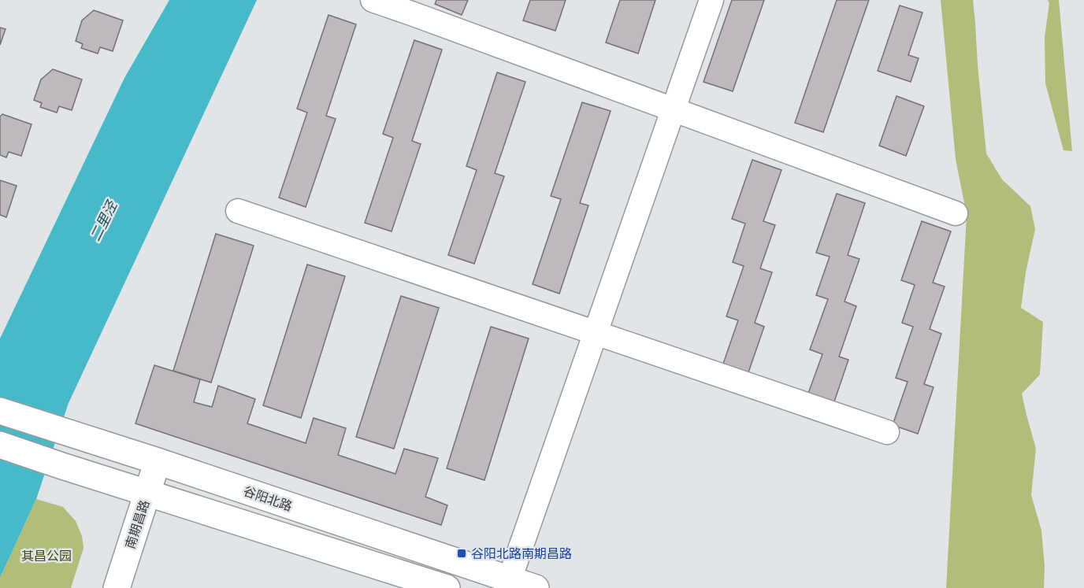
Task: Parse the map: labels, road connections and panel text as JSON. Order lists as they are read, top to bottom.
{
  "streets": {
    "main road": ["谷阳北路", "南期昌路"]
  },
  "crossings": [
    ["谷阳北路", "南期昌路"]
  ],
  "water": ["二里泾"],
  "parks": ["其昌公园"],
  "places": {
    "transit": ["谷阳北路南期昌路"]
  }
}
